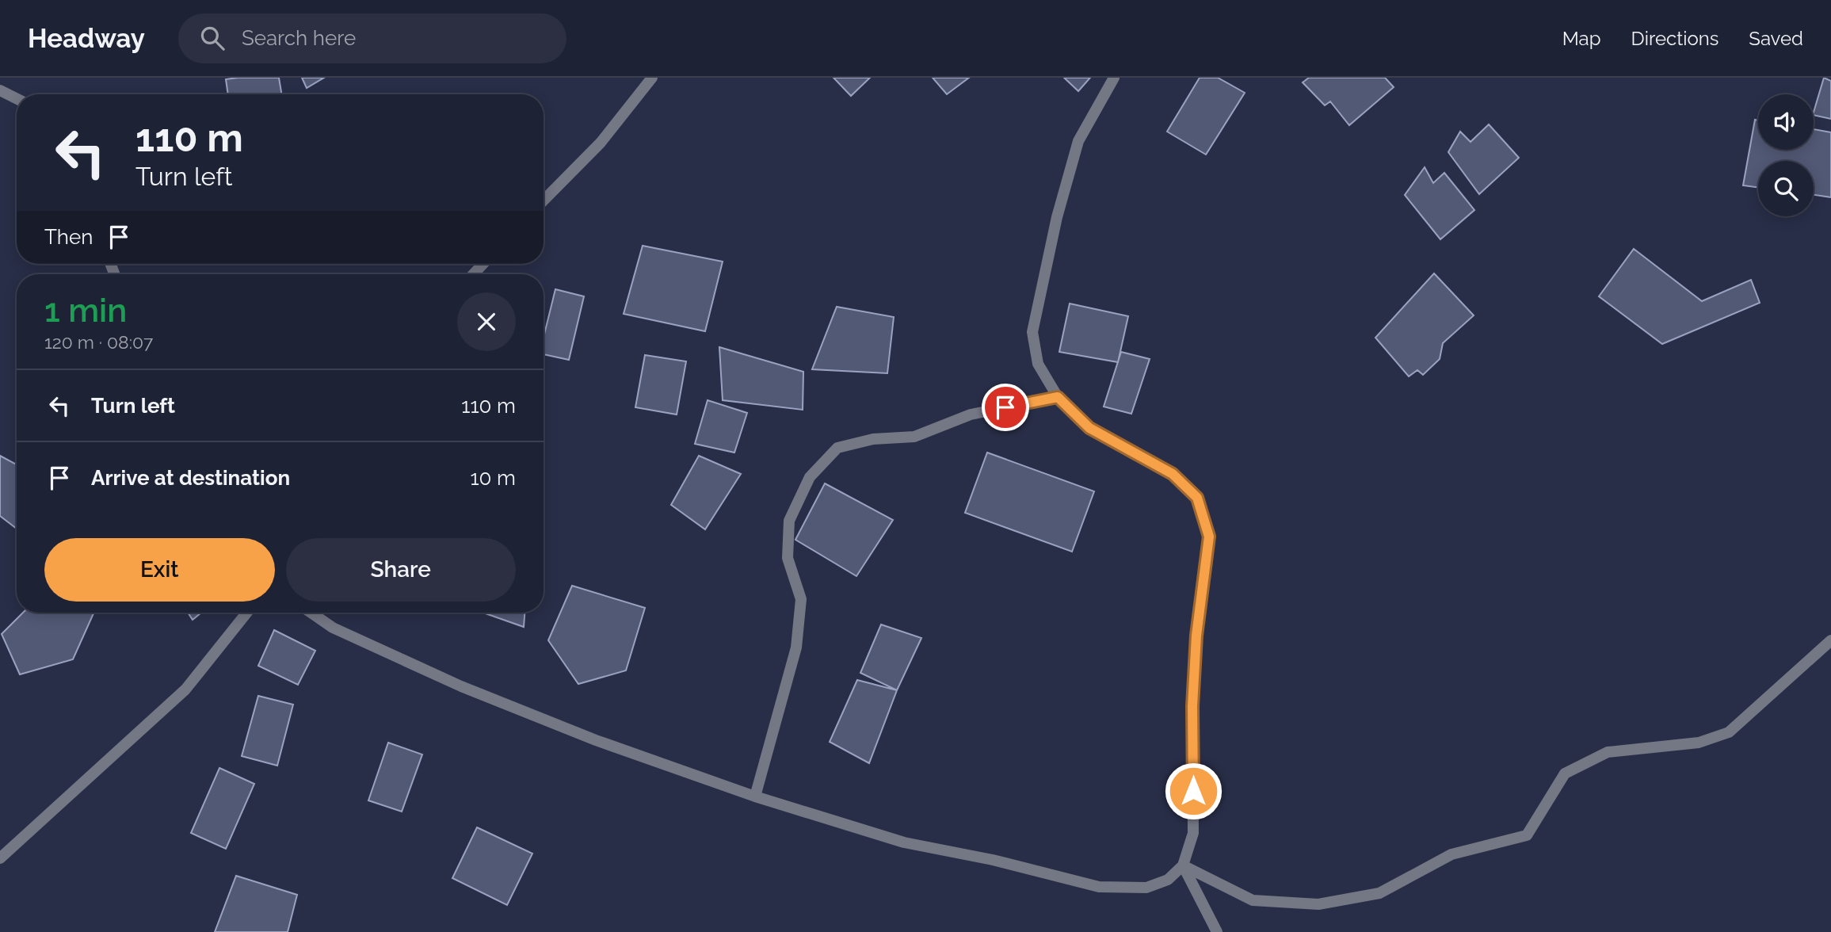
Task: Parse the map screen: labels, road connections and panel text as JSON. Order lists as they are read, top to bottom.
{
  "page": {
    "header": "Headway",
    "search": "Search here",
    "nav": ["Map", "Directions", "Saved"],
    "turn": ["110 m", "Turn left"],
    "then": "Then",
    "heading": ["1 min", "120 m · 08:07"],
    "list": [
      {
        "name": "Turn left",
        "value": "110 m"
      },
      {
        "name": "Arrive at destination",
        "value": "10 m"
      }
    ],
    "buttons": ["Exit", "Share"]
  }
}
